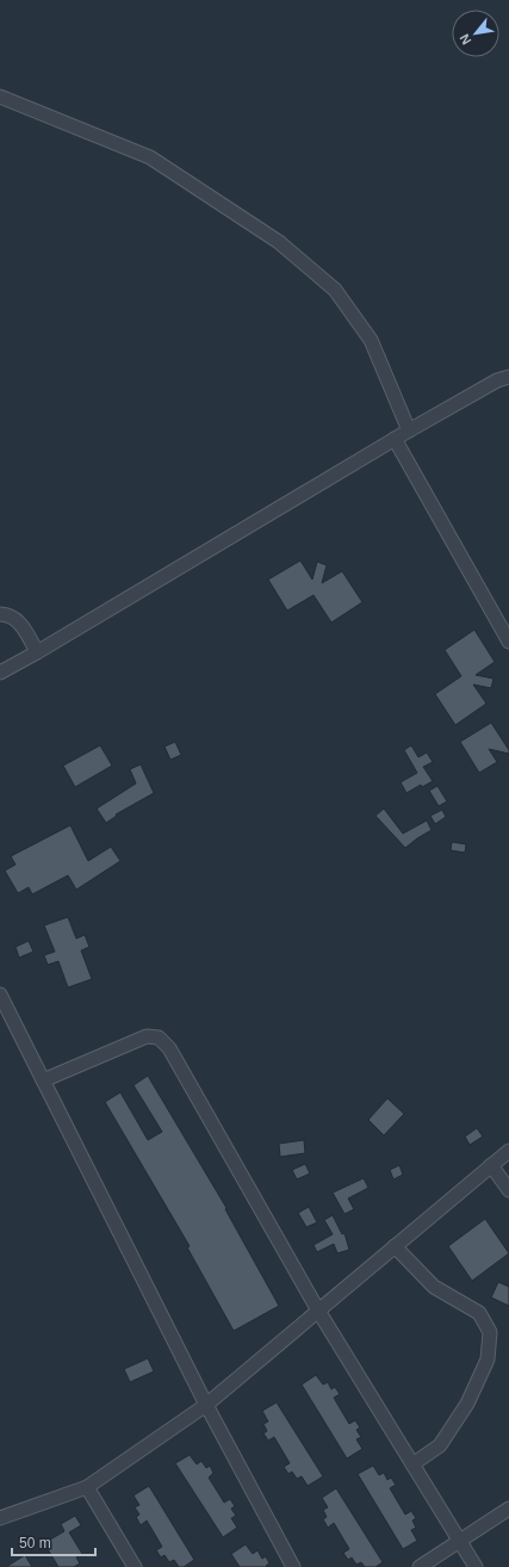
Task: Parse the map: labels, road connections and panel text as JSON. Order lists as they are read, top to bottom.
{
  "scale_bar": "50 m",
  "north": "bottom left"
}
